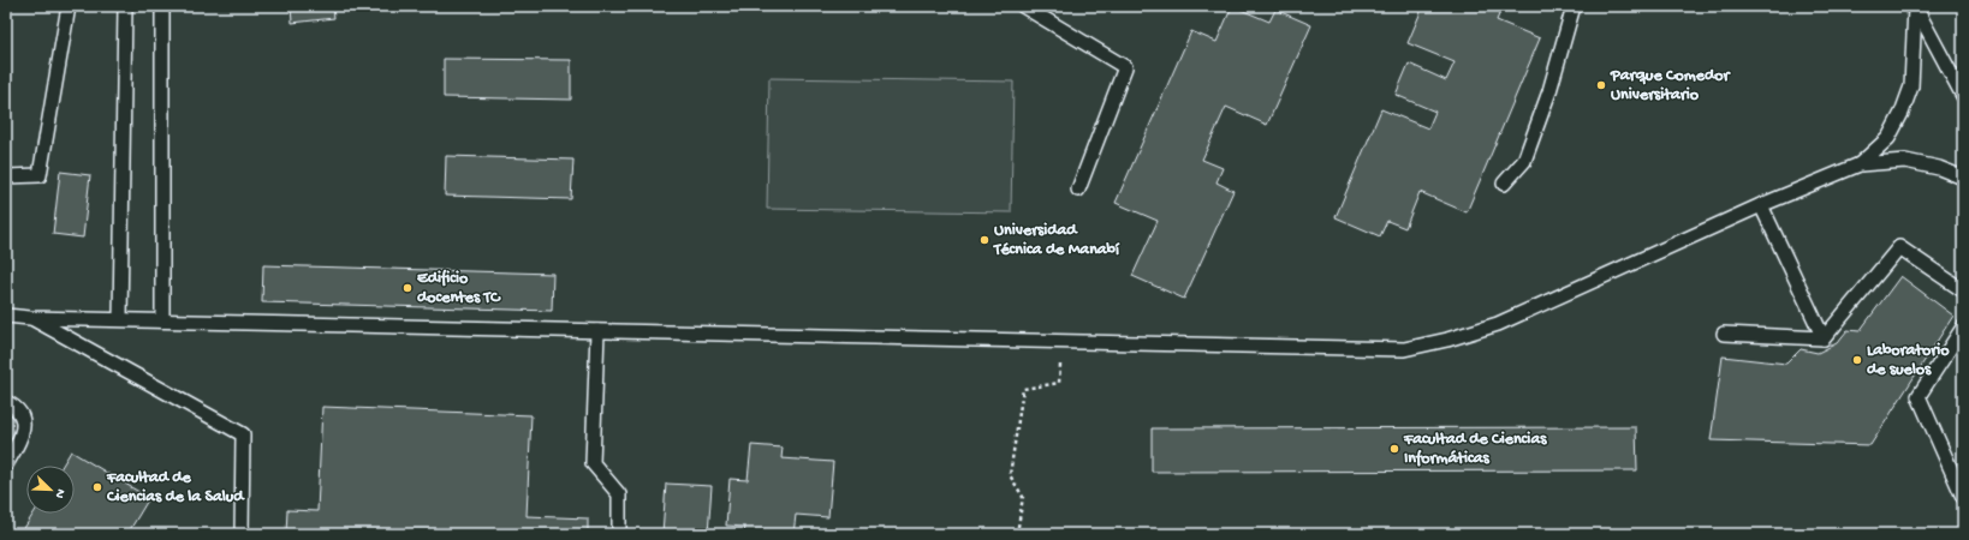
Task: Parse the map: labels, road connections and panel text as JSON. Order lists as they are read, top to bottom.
{
  "places": [
    "Parque Comedor Universitario",
    "Universidad Técnica de Manabí",
    "Edificio docentes TC",
    "Laboratorio de suelos",
    "Facultad de Ciencias Informáticas",
    "Facultad de Ciencias de la Salud"
  ],
  "north": "bottom right"
}
